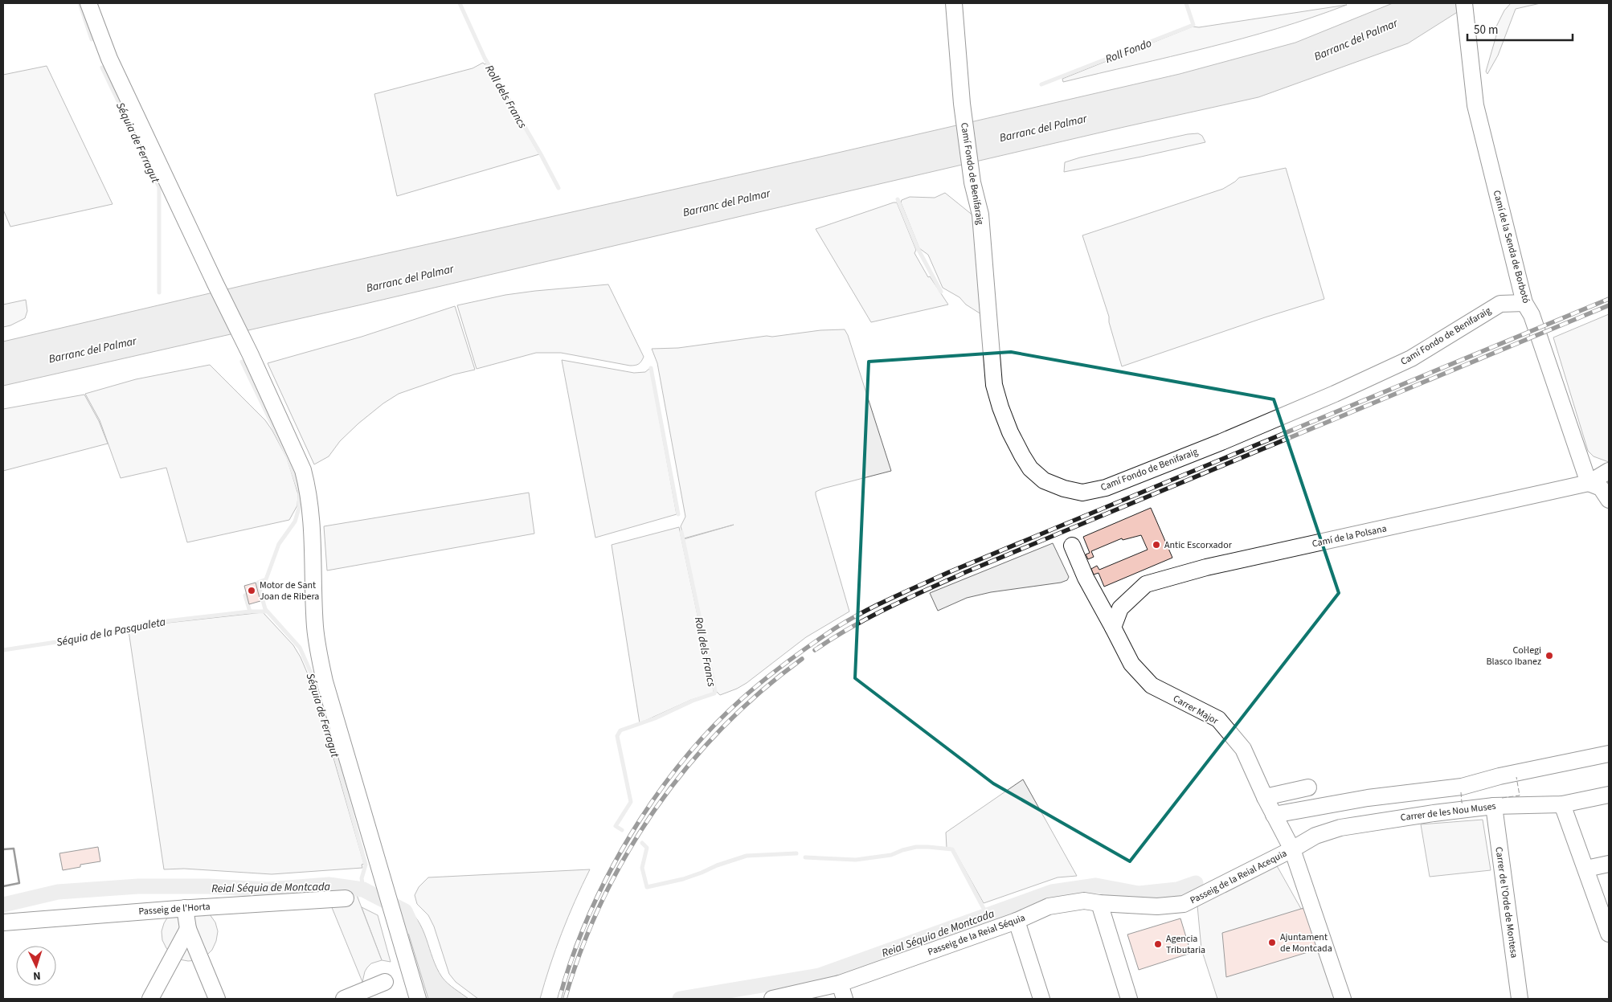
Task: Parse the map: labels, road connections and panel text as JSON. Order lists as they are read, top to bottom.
{
  "streets": {
    "street": [
      "Camí Fondo de Benifaraig",
      "Camí de la Senda de Borbotó",
      "Camí de la Polsana",
      "Carrer Major",
      "Carrer de les Nou Muses",
      "Passeig de la Reial Acequia",
      "Carrer de l'Orde de Montesa",
      "Passeig de l'Horta",
      "Passeig de la Reial Séquia"
    ]
  },
  "crossings": [
    ["Camí Fondo de Benifaraig", "Camí de la Senda de Borbotó"],
    ["Camí de la Senda de Borbotó", "Camí de la Polsana"],
    ["Camí de la Polsana", "Carrer Major"],
    ["Carrer Major", "Carrer de les Nou Muses"],
    ["Carrer Major", "Passeig de la Reial Acequia"],
    ["Carrer de les Nou Muses", "Passeig de la Reial Acequia"],
    ["Carrer de les Nou Muses", "Carrer de l'Orde de Montesa"],
    ["Passeig de la Reial Acequia", "Passeig de la Reial Séquia"]
  ],
  "water": [
    "Barranc del Palmar",
    "Roll Fondo",
    "Roll dels Francs",
    "Séquia de Ferragut",
    "Séquia de la Pasqualeta",
    "Reial Séquia de Montcada"
  ],
  "places": [
    "Antic Escorxador",
    "Motor de Sant Joan de Ribera",
    "Col·legi Blasco Ibanez",
    "Ajuntament de Montcada",
    "Agencia Tributaria"
  ],
  "scale_bar": "50 m",
  "north": "bottom"
}
